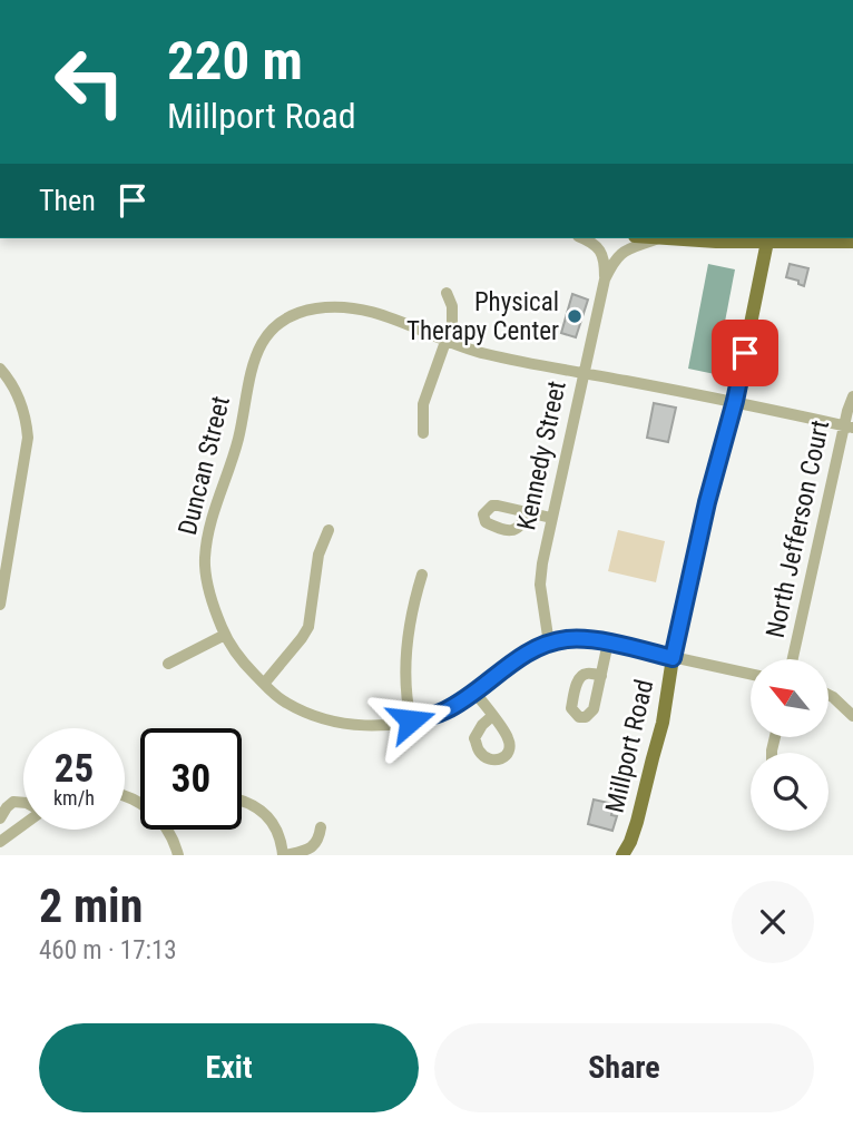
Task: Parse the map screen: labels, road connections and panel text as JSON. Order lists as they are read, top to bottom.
{
  "streets": {
    "main road": ["Millport Road"],
    "street": ["Kennedy Street", "Duncan Street", "North Jefferson Court"]
  },
  "crossings": [
    ["Kennedy Street", "Duncan Street"],
    ["Duncan Street", "North Jefferson Court"],
    ["Duncan Street", "Millport Road"]
  ],
  "places": ["Physical Therapy Center"],
  "north": "top left",
  "page": {
    "turn": ["220 m", "Millport Road"],
    "then": "Then",
    "speed": "25 km/h",
    "limit": "30",
    "heading": ["2 min", "460 m · 17:13"],
    "buttons": ["Exit", "Share"]
  }
}
